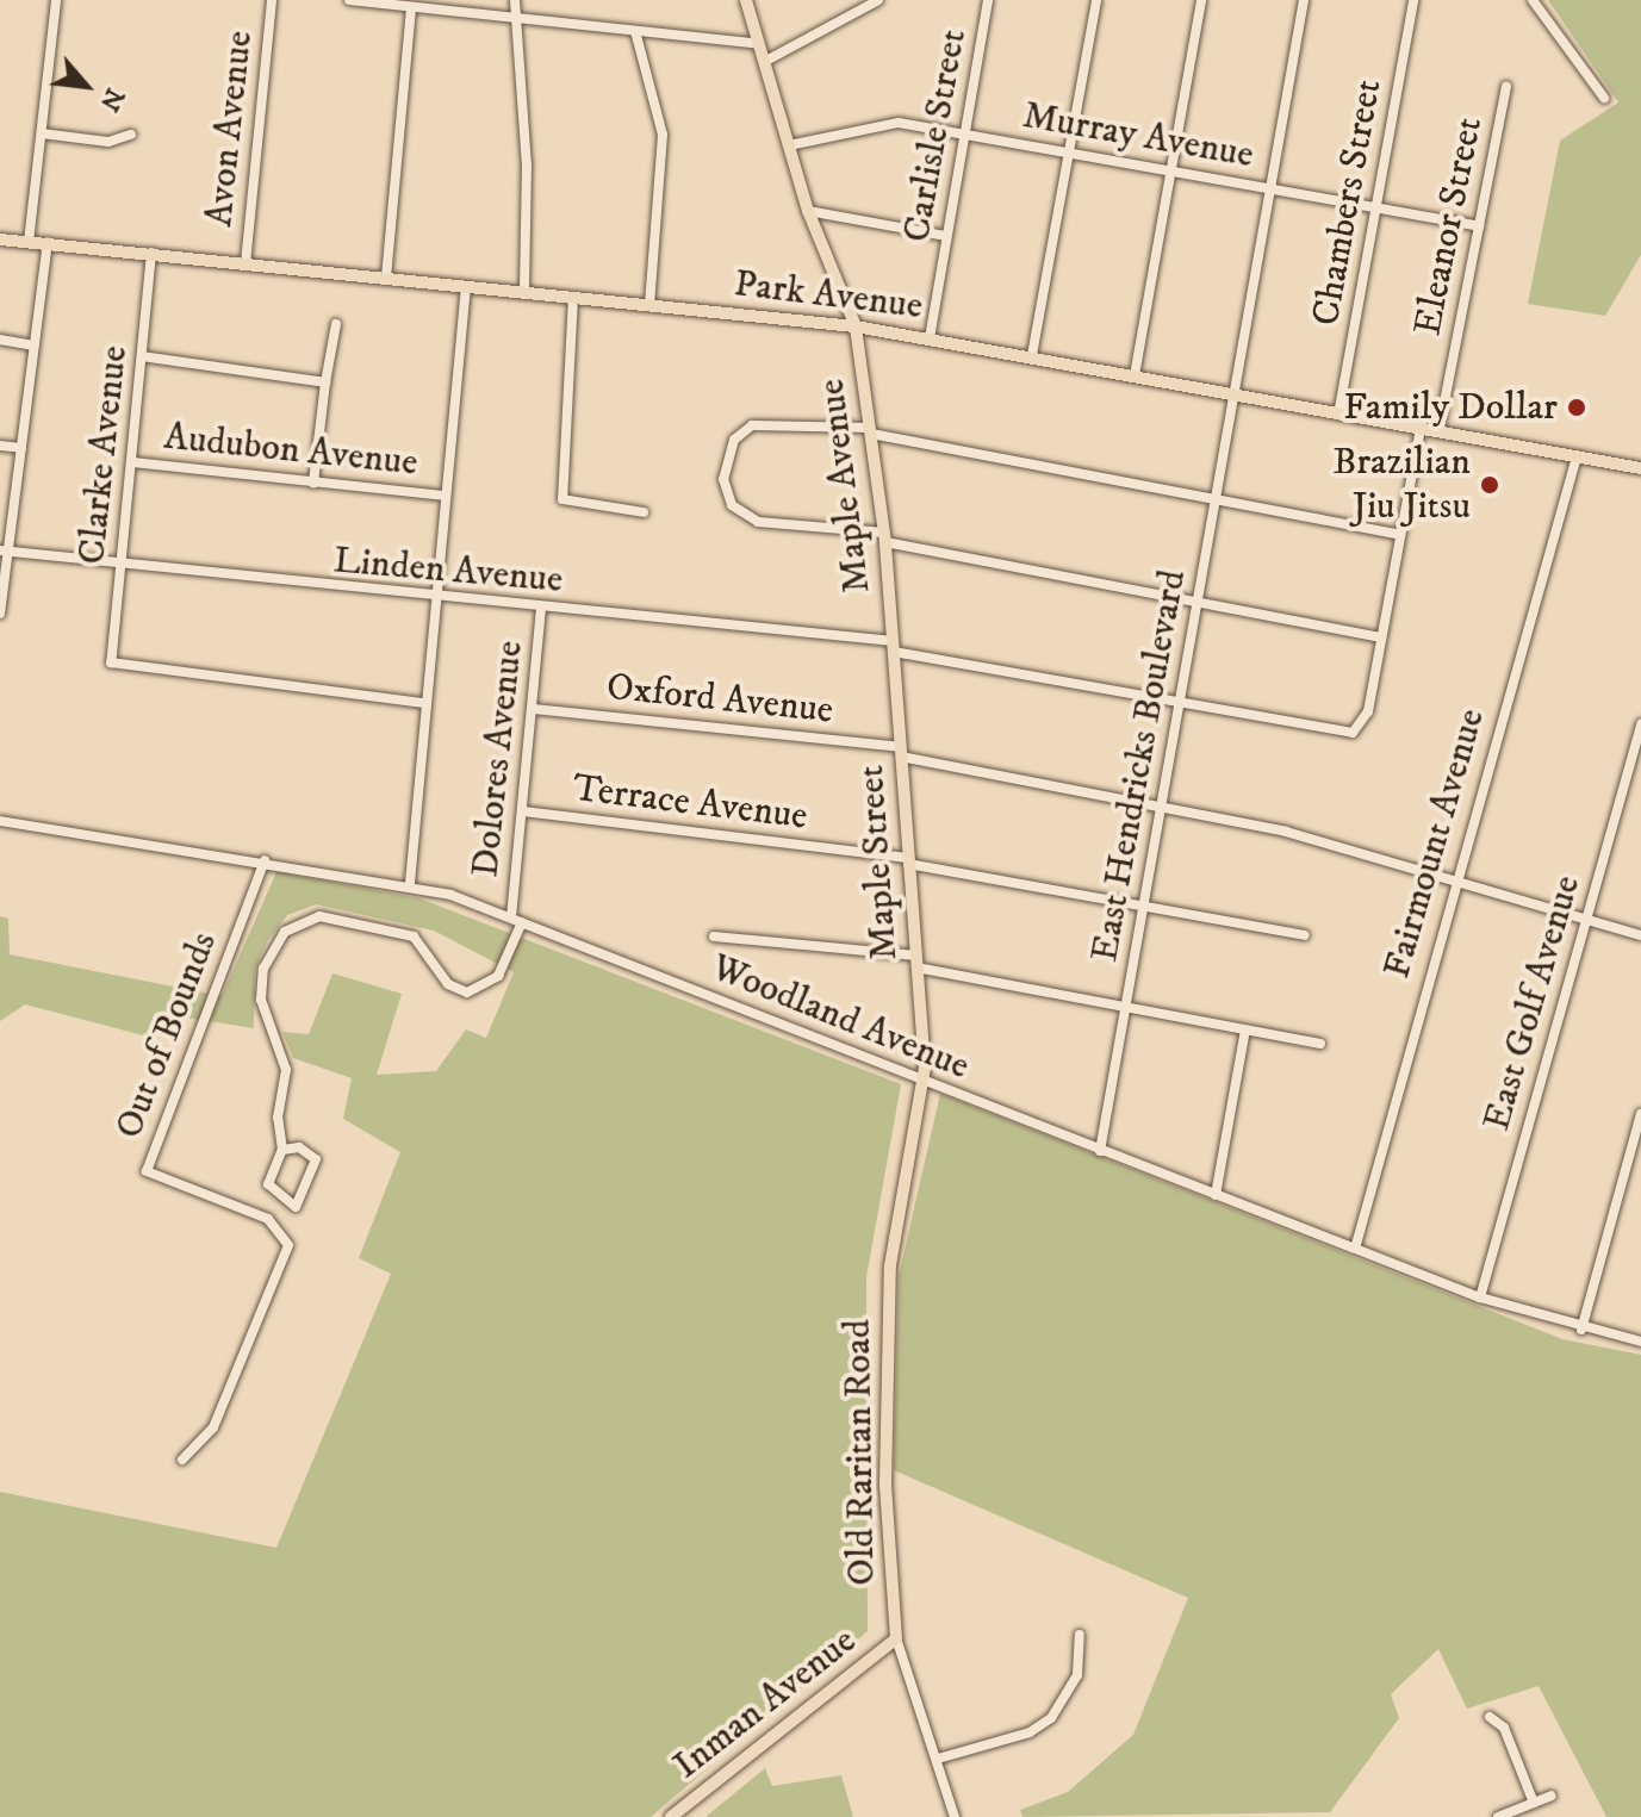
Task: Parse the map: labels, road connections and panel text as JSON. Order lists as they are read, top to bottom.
{
  "streets": {
    "main road": [
      "Park Avenue",
      "Maple Avenue",
      "Maple Street",
      "Old Raritan Road",
      "Inman Avenue"
    ],
    "street": [
      "Avon Avenue",
      "Carlisle Street",
      "Murray Avenue",
      "Chambers Street",
      "Eleanor Street",
      "Audubon Avenue",
      "Clarke Avenue",
      "Linden Avenue",
      "Oxford Avenue",
      "Dolores Avenue",
      "East Hendricks Boulevard",
      "Terrace Avenue",
      "Fairmount Avenue",
      "East Golf Avenue",
      "Woodland Avenue",
      "Out of Bounds"
    ]
  },
  "crossings": [
    ["Avon Avenue", "Park Avenue"],
    ["Carlisle Street", "Murray Avenue"],
    ["Carlisle Street", "Park Avenue"],
    ["Murray Avenue", "Chambers Street"],
    ["Murray Avenue", "Eleanor Street"],
    ["Murray Avenue", "Maple Avenue"],
    ["Murray Avenue", "East Hendricks Boulevard"],
    ["Chambers Street", "Park Avenue"],
    ["Eleanor Street", "Park Avenue"],
    ["Park Avenue", "Clarke Avenue"],
    ["Park Avenue", "Maple Avenue"],
    ["Park Avenue", "East Hendricks Boulevard"],
    ["Park Avenue", "Fairmount Avenue"],
    ["Audubon Avenue", "Clarke Avenue"],
    ["Clarke Avenue", "Linden Avenue"],
    ["Maple Avenue", "Linden Avenue"],
    ["Maple Avenue", "Maple Street"],
    ["Linden Avenue", "Dolores Avenue"],
    ["Linden Avenue", "East Hendricks Boulevard"],
    ["Linden Avenue", "Maple Street"],
    ["Oxford Avenue", "Dolores Avenue"],
    ["Oxford Avenue", "East Hendricks Boulevard"],
    ["Oxford Avenue", "Fairmount Avenue"],
    ["Oxford Avenue", "Maple Street"],
    ["Oxford Avenue", "East Golf Avenue"],
    ["Dolores Avenue", "Terrace Avenue"],
    ["Dolores Avenue", "Woodland Avenue"],
    ["East Hendricks Boulevard", "Terrace Avenue"],
    ["East Hendricks Boulevard", "Woodland Avenue"],
    ["Terrace Avenue", "Maple Street"],
    ["Fairmount Avenue", "Woodland Avenue"],
    ["Maple Street", "Woodland Avenue"],
    ["Maple Street", "Old Raritan Road"],
    ["East Golf Avenue", "Woodland Avenue"],
    ["Woodland Avenue", "Out of Bounds"],
    ["Woodland Avenue", "Old Raritan Road"],
    ["Old Raritan Road", "Inman Avenue"]
  ],
  "places": ["Family Dollar", "Brazilian Jiu Jitsu"],
  "north": "bottom right"
}
